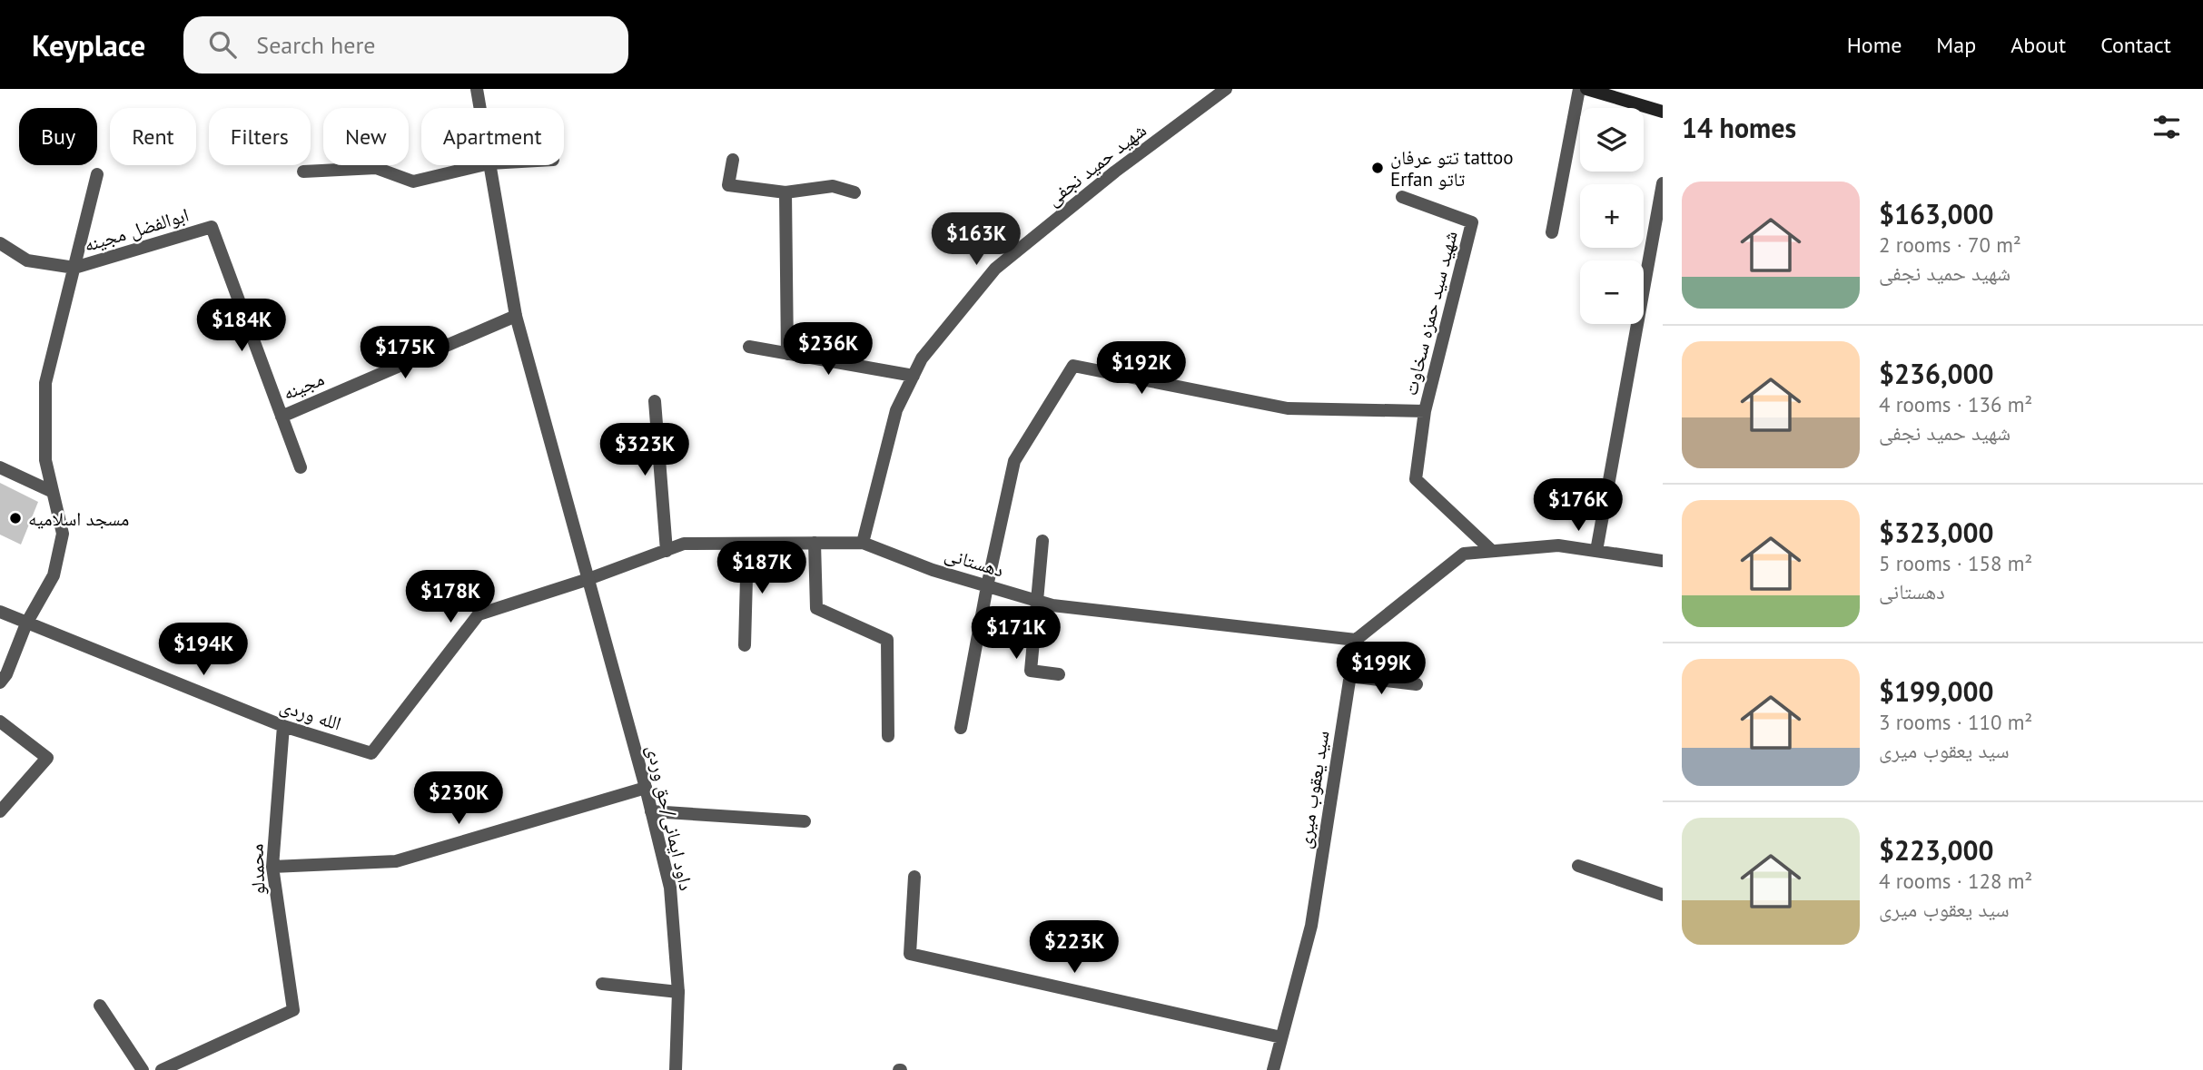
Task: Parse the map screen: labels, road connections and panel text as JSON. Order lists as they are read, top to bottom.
{
  "streets": {
    "street": [
      "شهید حمید نجفی",
      "ابوالفضل مجینه",
      "شهید سید حمزه سخاوت",
      "مجینه",
      "دهستانی",
      "الله وردی",
      "سید یعقوب میری",
      "داود ایمانی/حق وردی",
      "محمدلو"
    ]
  },
  "crossings": [
    ["شهید حمید نجفی", "دهستانی"],
    ["ابوالفضل مجینه", "مجینه"],
    ["شهید سید حمزه سخاوت", "دهستانی"],
    ["مجینه", "داود ایمانی/حق وردی"],
    ["دهستانی", "الله وردی"],
    ["دهستانی", "سید یعقوب میری"],
    ["دهستانی", "داود ایمانی/حق وردی"],
    ["الله وردی", "محمدلو"]
  ],
  "places": ["تتو عرفان tattoo Erfan تاتو", "مسجد اسلامیه"],
  "page": {
    "header": "Keyplace",
    "search": "Search here",
    "nav": [
      "Home",
      "Map",
      "About",
      "Contact"
    ],
    "heading": "14 homes",
    "map_buttons": ["+", "−"],
    "chip": [
      "Buy",
      "Rent",
      "Filters",
      "New",
      "Apartment"
    ],
    "list": [
      {
        "name": "$163,000",
        "note": "2 rooms · 70 m² · شهید حمید نجفی"
      },
      {
        "name": "$236,000",
        "note": "4 rooms · 136 m² · شهید حمید نجفی"
      },
      {
        "name": "$323,000",
        "note": "5 rooms · 158 m² · دهستانی"
      },
      {
        "name": "$199,000",
        "note": "3 rooms · 110 m² · سید یعقوب میری"
      },
      {
        "name": "$223,000",
        "note": "4 rooms · 128 m² · سید یعقوب میری"
      }
    ],
    "price": [
      "$163K",
      "$184K",
      "$236K",
      "$175K",
      "$192K",
      "$323K",
      "$176K",
      "$187K",
      "$178K",
      "$171K",
      "$194K",
      "$199K",
      "$230K",
      "$223K"
    ]
  }
}
